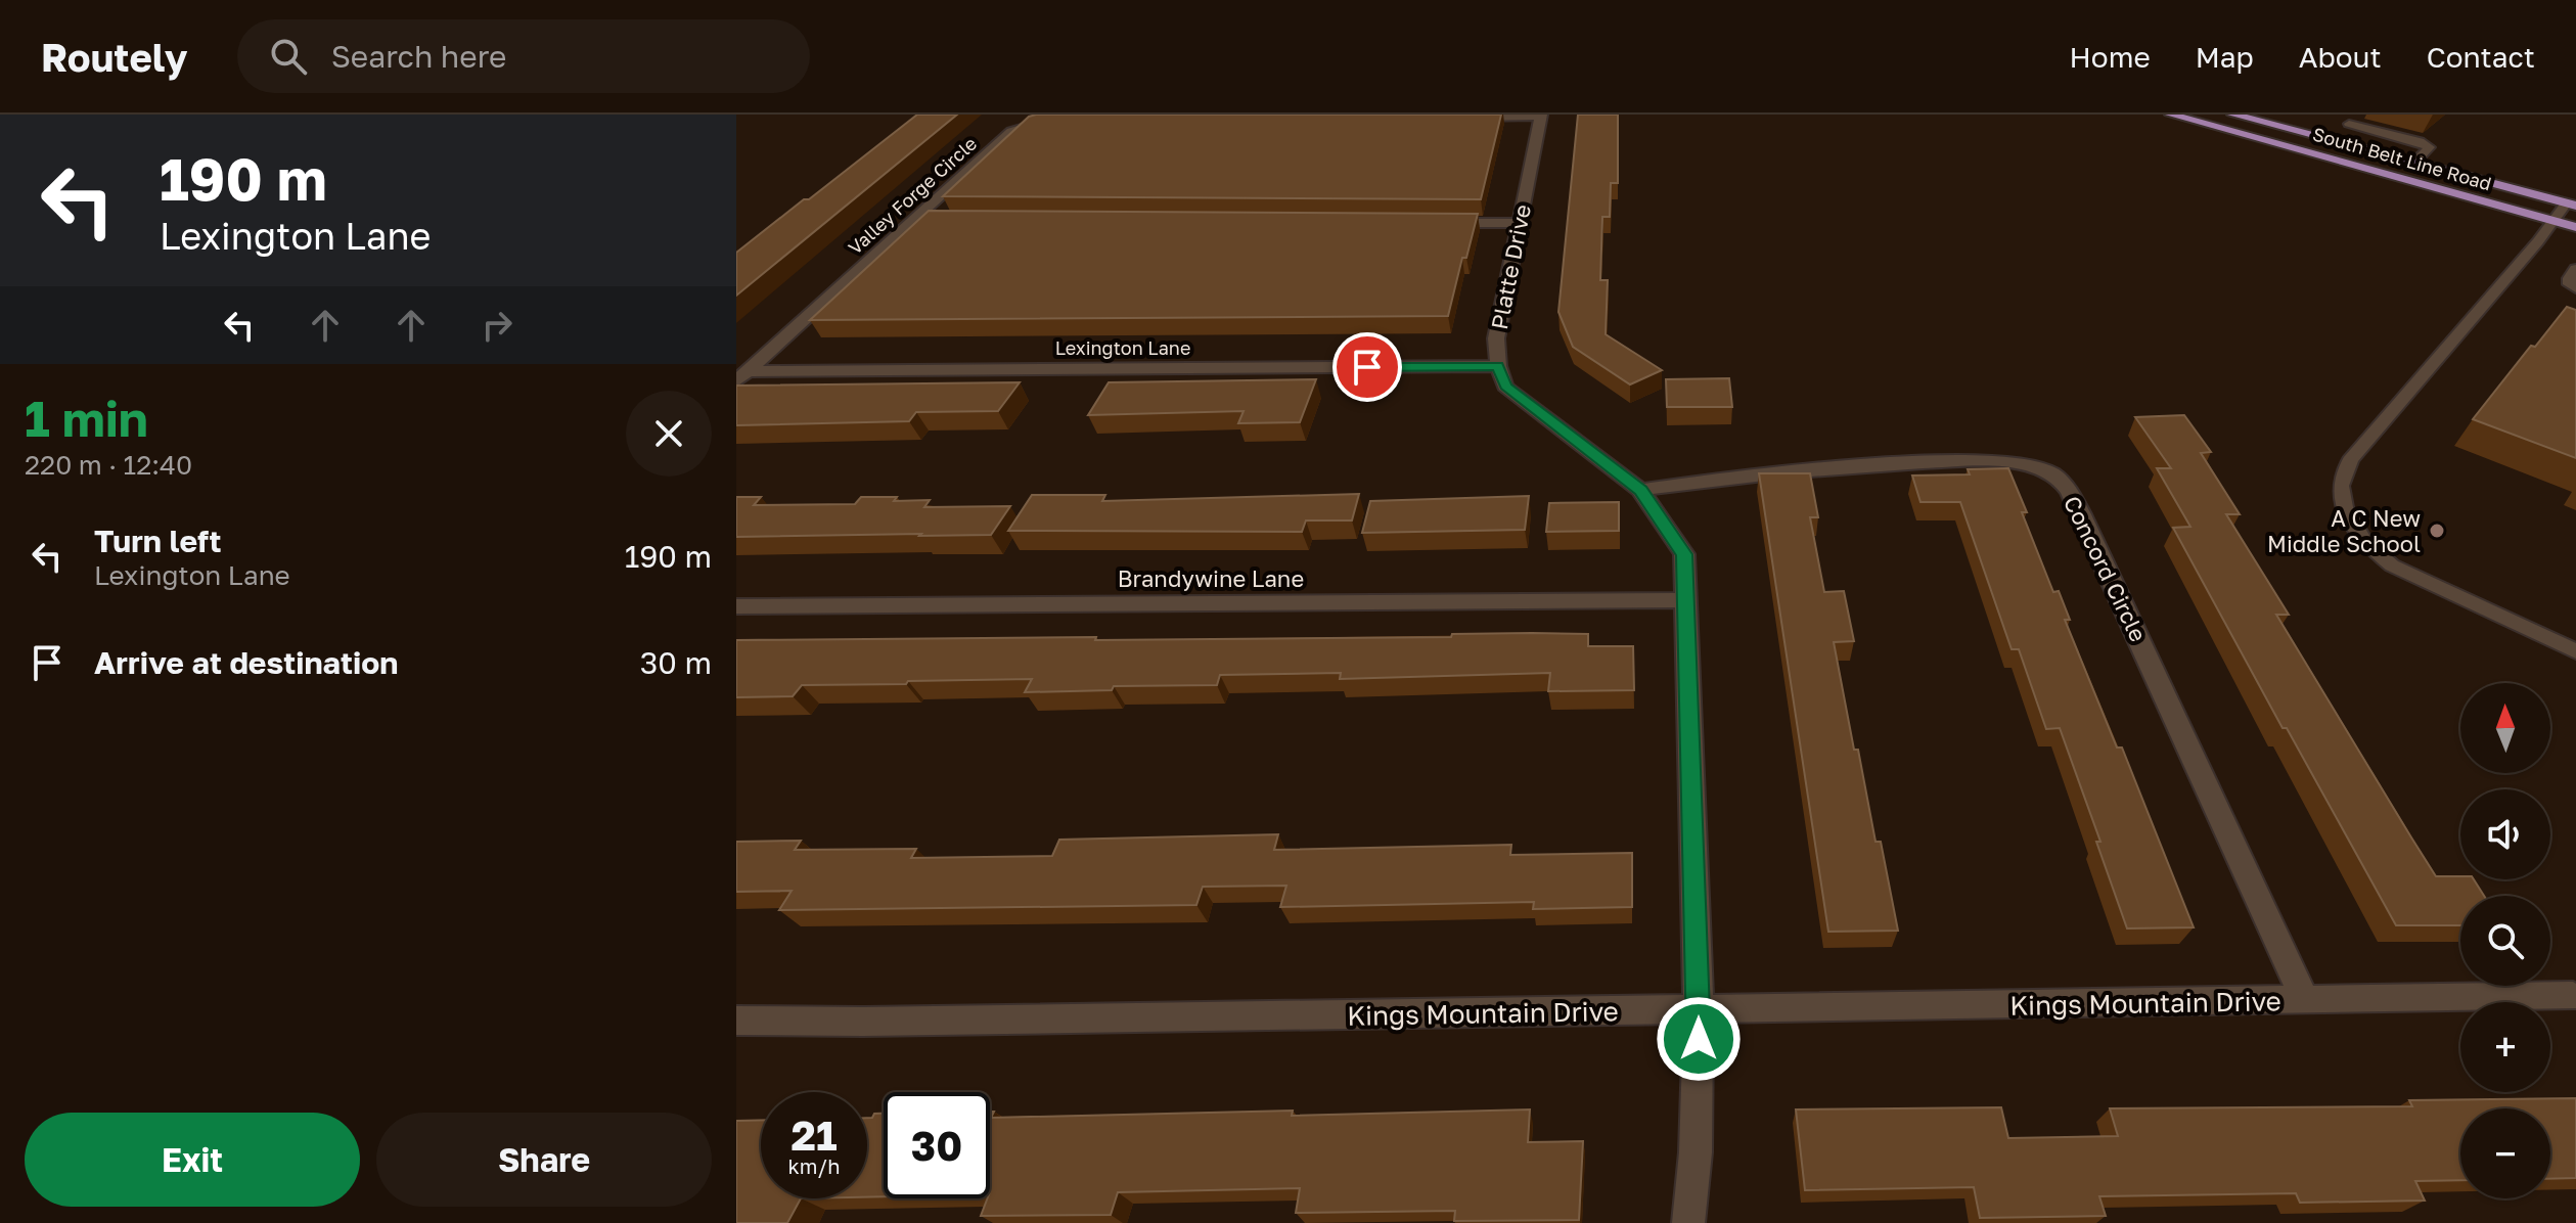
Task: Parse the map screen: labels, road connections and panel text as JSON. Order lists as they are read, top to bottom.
{
  "streets": {
    "main road": ["South Belt Line Road"],
    "street": [
      "Valley Forge Circle",
      "Platte Drive",
      "Lexington Lane",
      "Concord Circle",
      "Brandywine Lane",
      "Kings Mountain Drive"
    ]
  },
  "crossings": [
    ["Valley Forge Circle", "Lexington Lane"],
    ["Platte Drive", "Lexington Lane"],
    ["Concord Circle", "Kings Mountain Drive"]
  ],
  "places": ["A C New Middle School"],
  "north": "top",
  "page": {
    "header": "Routely",
    "search": "Search here",
    "nav": [
      "Home",
      "Map",
      "About",
      "Contact"
    ],
    "turn": ["190 m", "Lexington Lane"],
    "heading": ["1 min", "220 m · 12:40"],
    "list": [
      {
        "name": "Turn left",
        "note": "Lexington Lane",
        "value": "190 m"
      },
      {
        "name": "Arrive at destination",
        "value": "30 m"
      }
    ],
    "map_buttons": ["+", "−"],
    "speed": "21 km/h",
    "limit": "30",
    "buttons": ["Exit", "Share"]
  }
}
